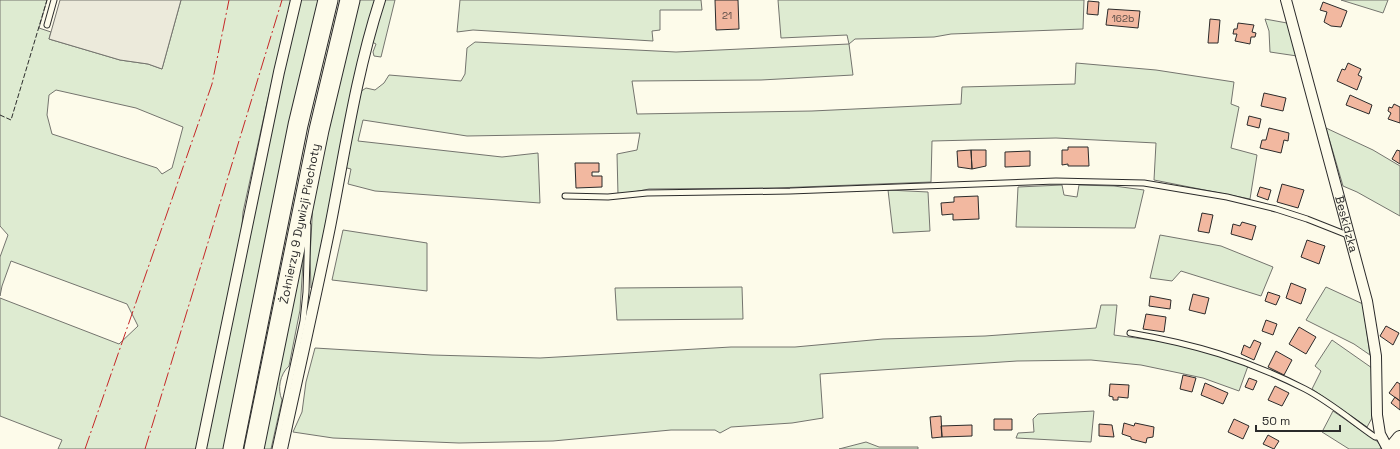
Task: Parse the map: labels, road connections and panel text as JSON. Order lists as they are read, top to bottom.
{
  "streets": {
    "highway": ["Żołnierzy 9 Dywizji Piechoty"],
    "street": ["Beskidzka"]
  },
  "house_numbers": ["21", "162b"],
  "scale_bar": "50 m"
}
